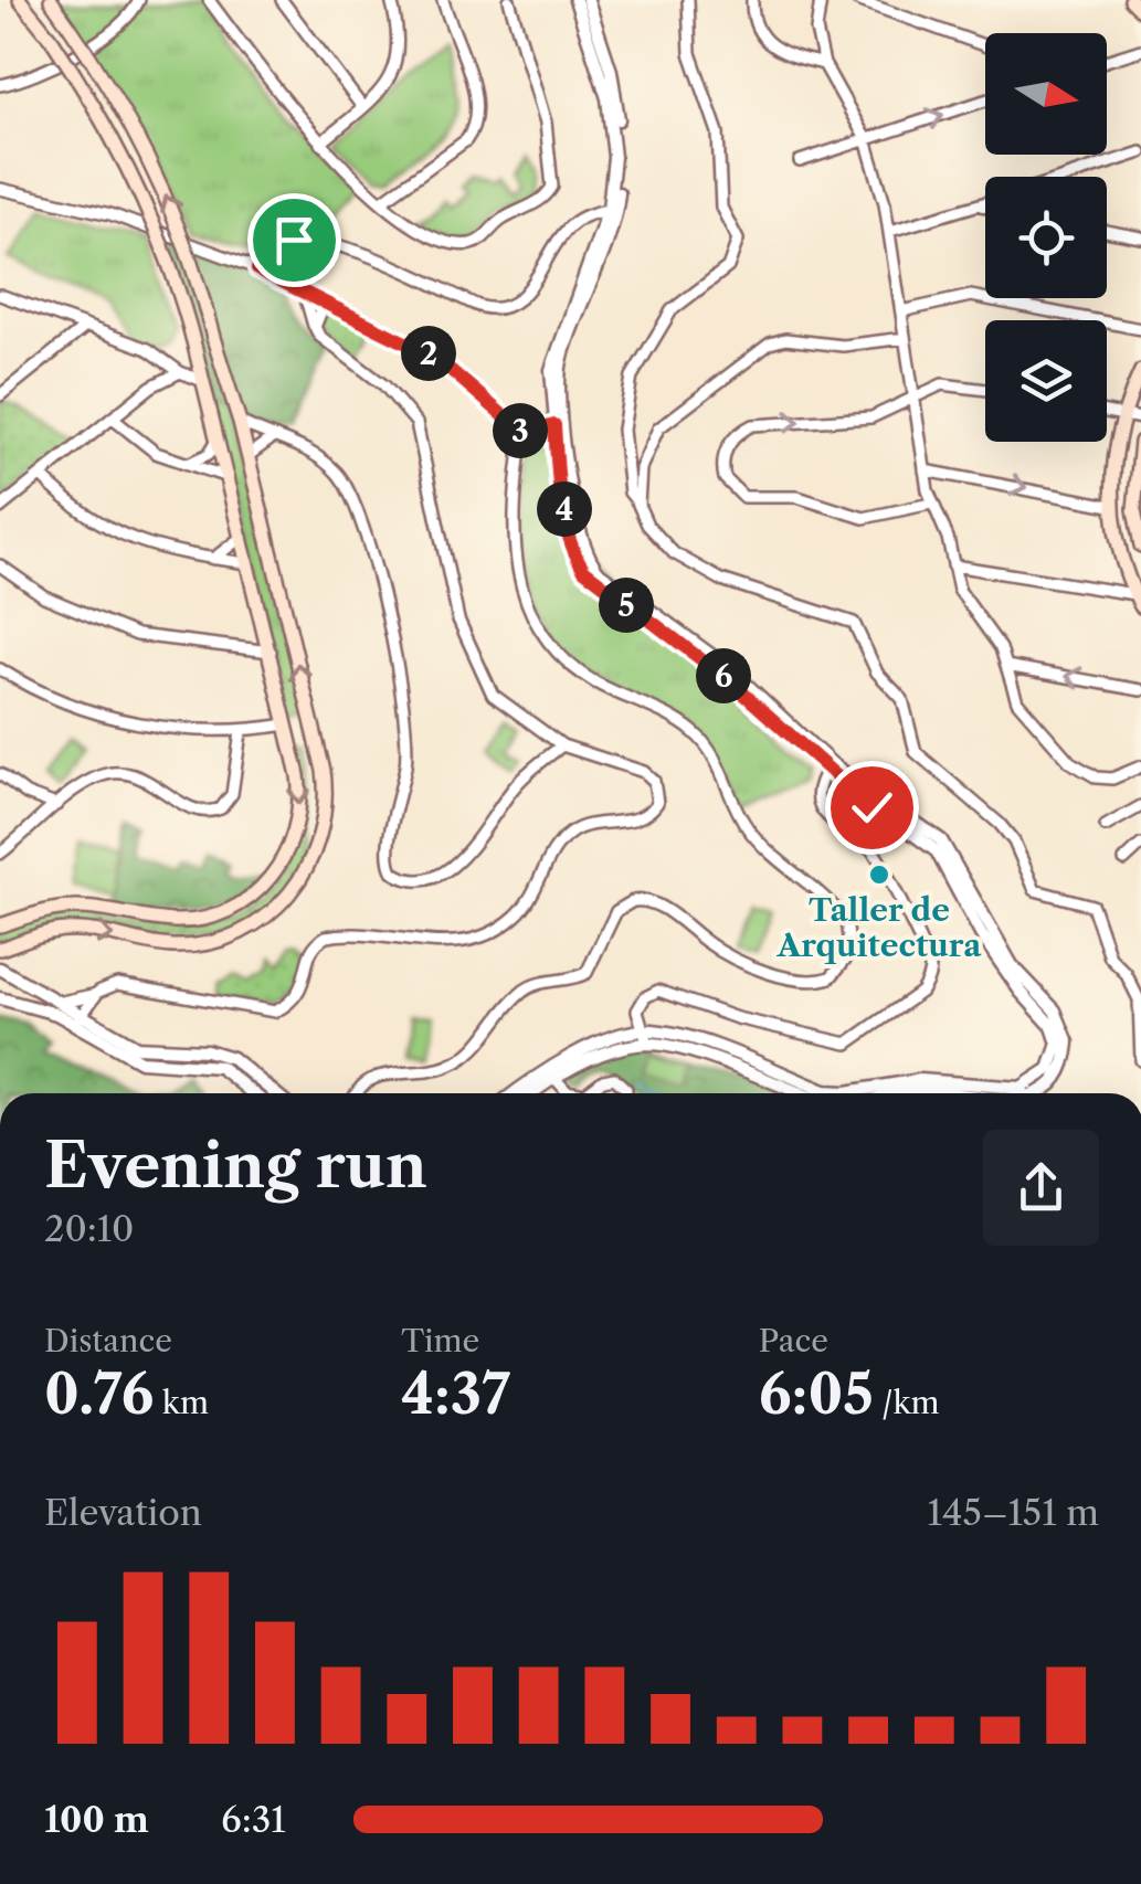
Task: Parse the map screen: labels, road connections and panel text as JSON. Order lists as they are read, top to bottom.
{
  "places": ["Taller de Arquitectura"],
  "north": "right",
  "page": {
    "pins": [
      "2",
      "3",
      "4",
      "5",
      "6"
    ],
    "heading": ["Evening run", "20:10"],
    "stats": [
      ["Distance", "0.76 km"],
      ["Time", "4:37"],
      ["Pace", "6:05 /km"]
    ],
    "chart": ["Elevation", "145–151 m"],
    "list": [
      {
        "name": "100 m",
        "note": "6:31"
      }
    ]
  }
}
